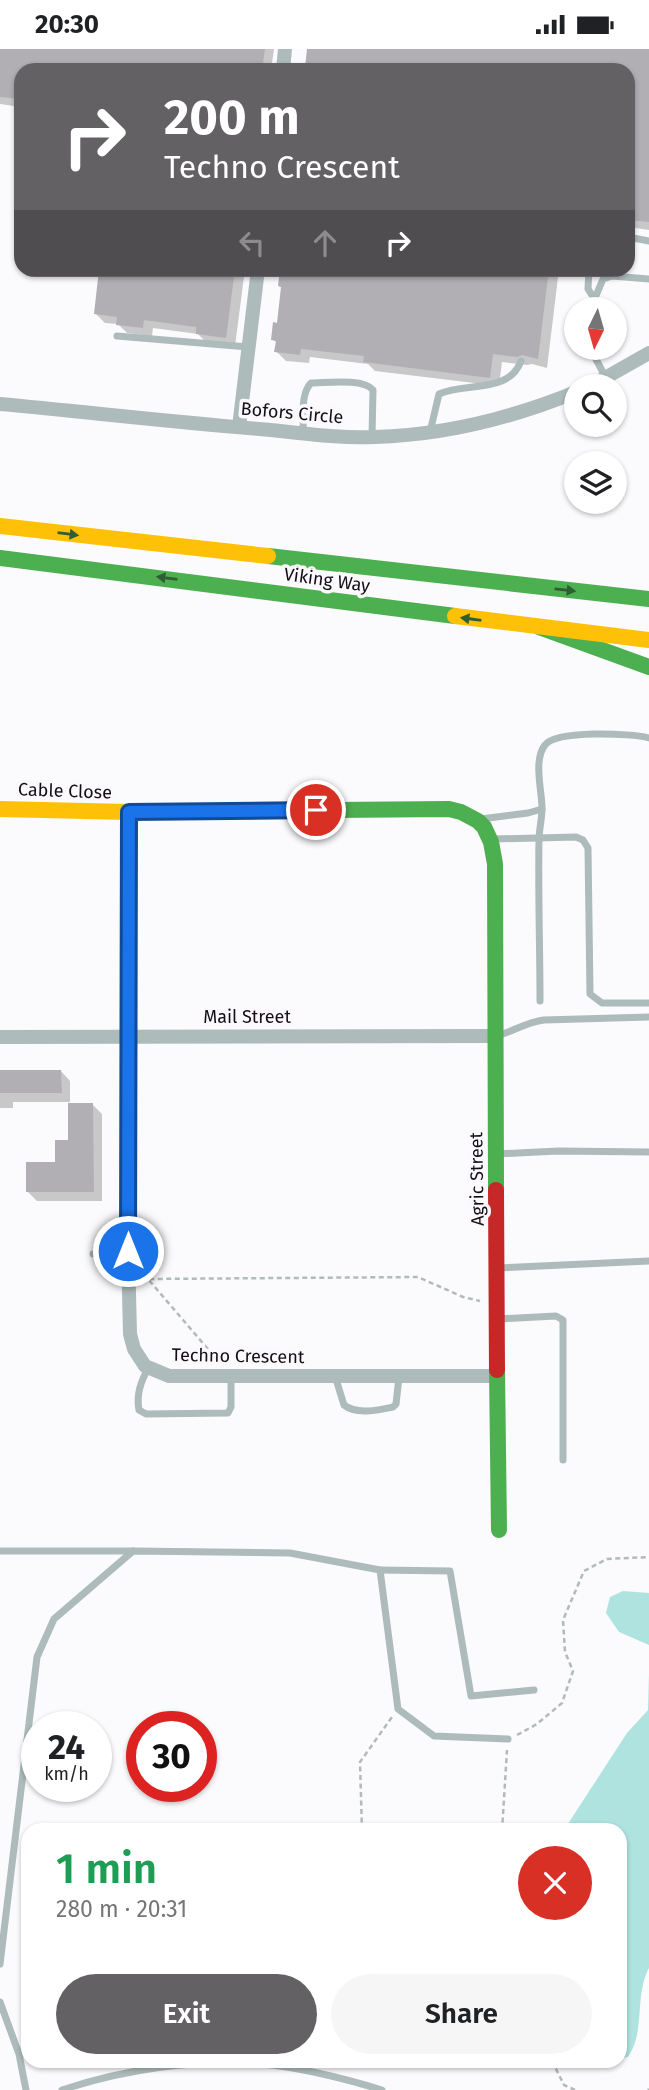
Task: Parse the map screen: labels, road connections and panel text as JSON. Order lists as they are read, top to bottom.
{
  "streets": {
    "main road": ["Viking Way", "Cable Close", "Agric Street"],
    "street": ["Bofors Circle", "Mail Street", "Techno Crescent"]
  },
  "crossings": [
    ["Cable Close", "Techno Crescent"],
    ["Mail Street", "Agric Street"],
    ["Mail Street", "Techno Crescent"],
    ["Agric Street", "Techno Crescent"]
  ],
  "north": "bottom",
  "page": {
    "status": "20:30",
    "turn": ["200 m", "Techno Crescent"],
    "speed": "24 km/h",
    "limit": "30",
    "heading": ["1 min", "280 m · 20:31"],
    "buttons": ["Exit", "Share"]
  }
}
